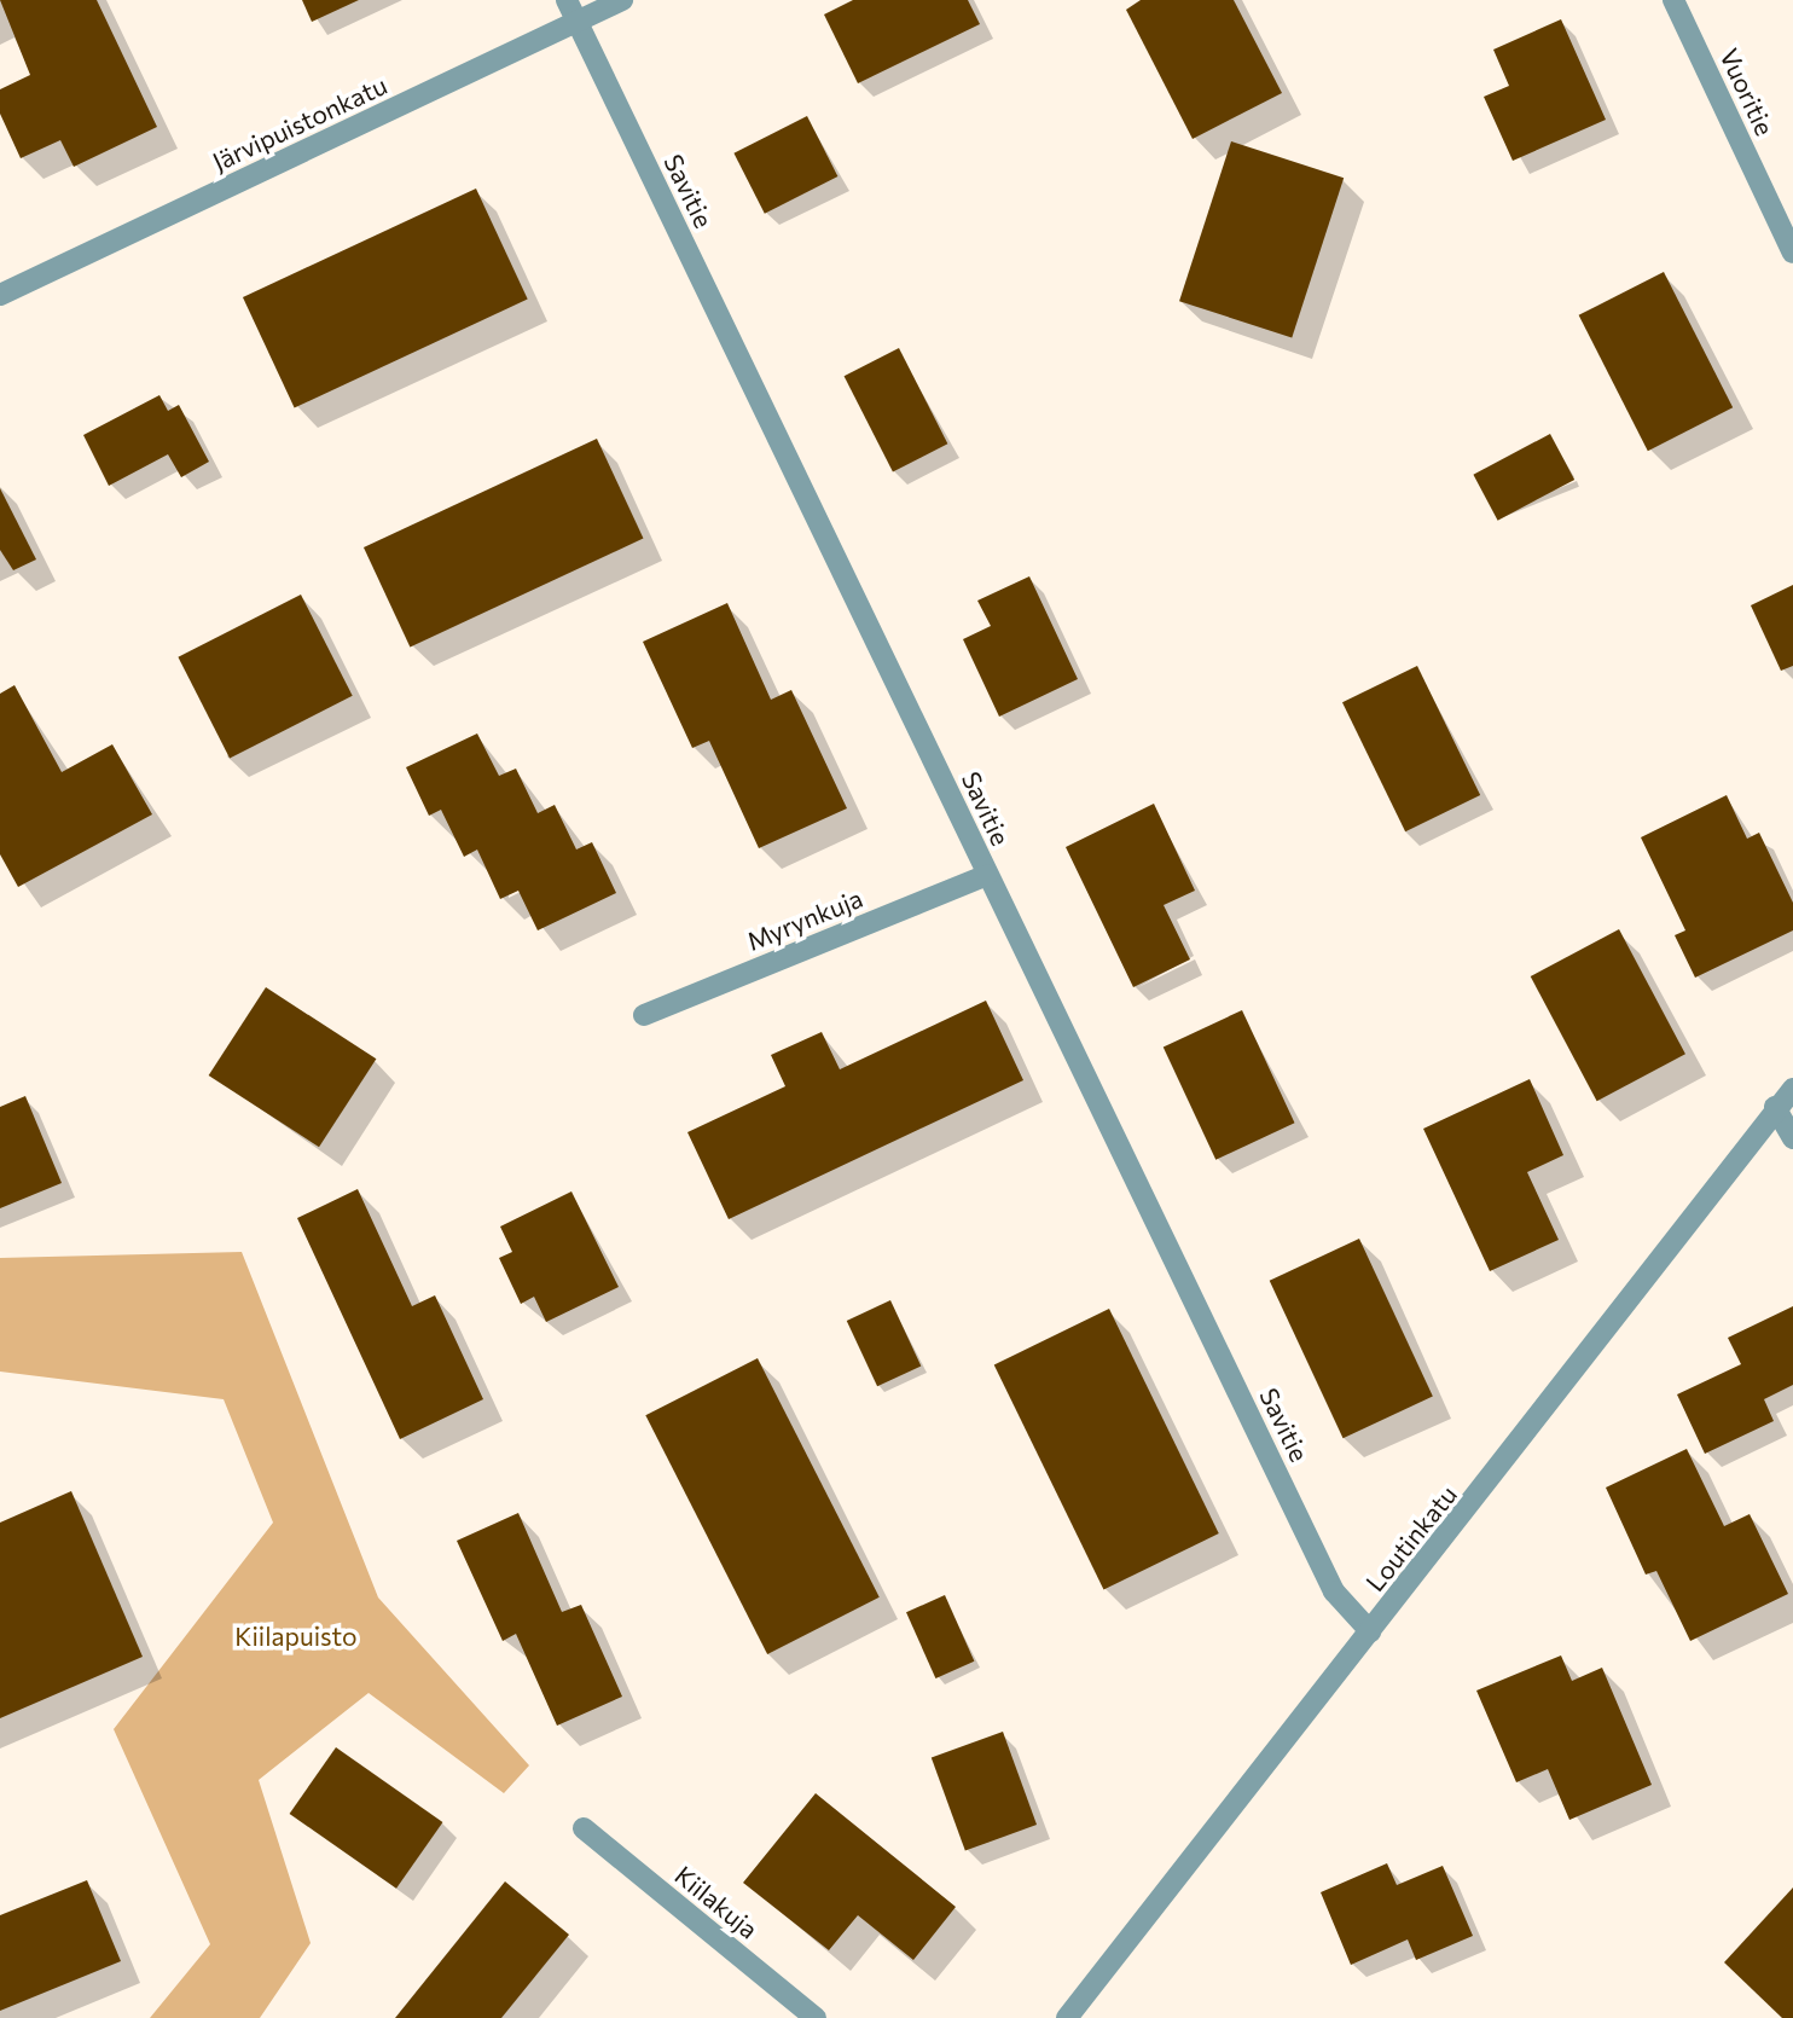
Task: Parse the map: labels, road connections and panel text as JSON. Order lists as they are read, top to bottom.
{
  "streets": {
    "street": [
      "Vuoritie",
      "Järvipuistonkatu",
      "Savitie",
      "Myrynkuja",
      "Loutinkatu",
      "Kiilakuja"
    ]
  },
  "crossings": [
    ["Järvipuistonkatu", "Savitie"],
    ["Savitie", "Myrynkuja"],
    ["Savitie", "Loutinkatu"]
  ],
  "parks": ["Kiilapuisto"]
}
